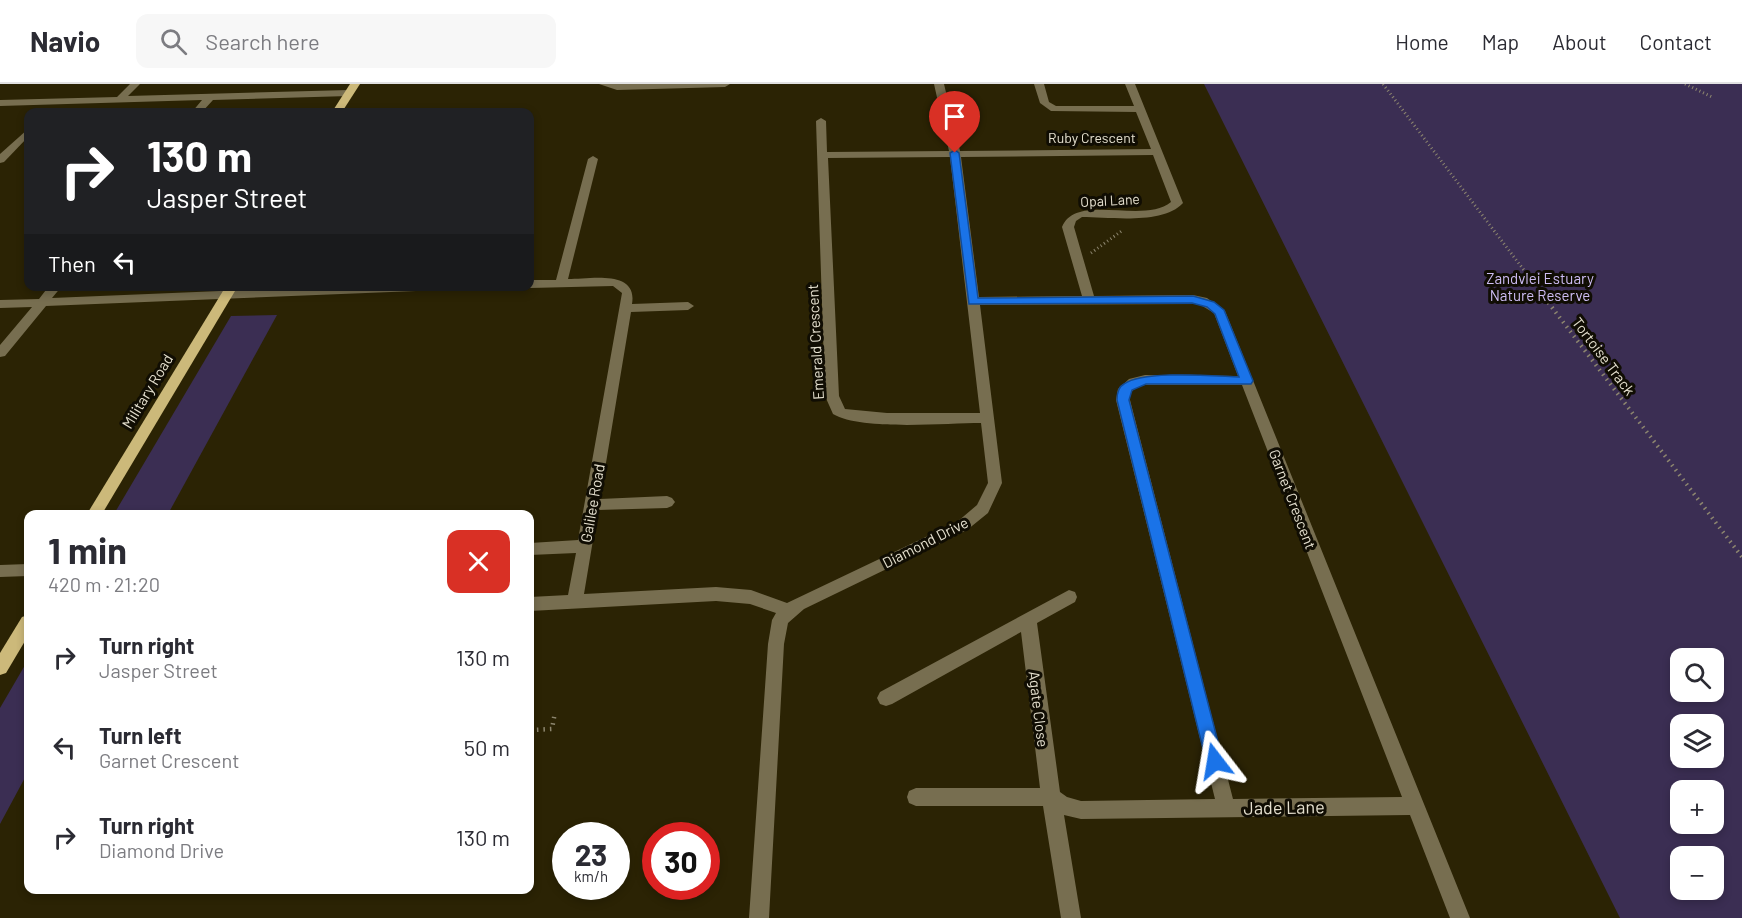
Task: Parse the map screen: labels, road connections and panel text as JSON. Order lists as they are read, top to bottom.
{
  "streets": {
    "main road": ["Military Road"],
    "street": [
      "Ruby Crescent",
      "Opal Lane",
      "Emerald Crescent",
      "Garnet Crescent",
      "Galilee Road",
      "Diamond Drive",
      "Agate Close",
      "Jade Lane"
    ],
    "path": ["Tortoise Track"]
  },
  "crossings": [
    ["Ruby Crescent", "Opal Lane"],
    ["Ruby Crescent", "Diamond Drive"],
    ["Opal Lane", "Garnet Crescent"],
    ["Emerald Crescent", "Diamond Drive"],
    ["Garnet Crescent", "Diamond Drive"],
    ["Garnet Crescent", "Jade Lane"],
    ["Agate Close", "Jade Lane"]
  ],
  "parks": ["Zandvlei Estuary Nature Reserve"],
  "page": {
    "header": "Navio",
    "search": "Search here",
    "nav": [
      "Home",
      "Map",
      "About",
      "Contact"
    ],
    "turn": ["130 m", "Jasper Street"],
    "then": "Then",
    "heading": ["1 min", "420 m · 21:20"],
    "list": [
      {
        "name": "Turn right",
        "note": "Jasper Street",
        "value": "130 m"
      },
      {
        "name": "Turn left",
        "note": "Garnet Crescent",
        "value": "50 m"
      },
      {
        "name": "Turn right",
        "note": "Diamond Drive",
        "value": "130 m"
      }
    ],
    "map_buttons": ["+", "−"],
    "speed": "23 km/h",
    "limit": "30"
  }
}
